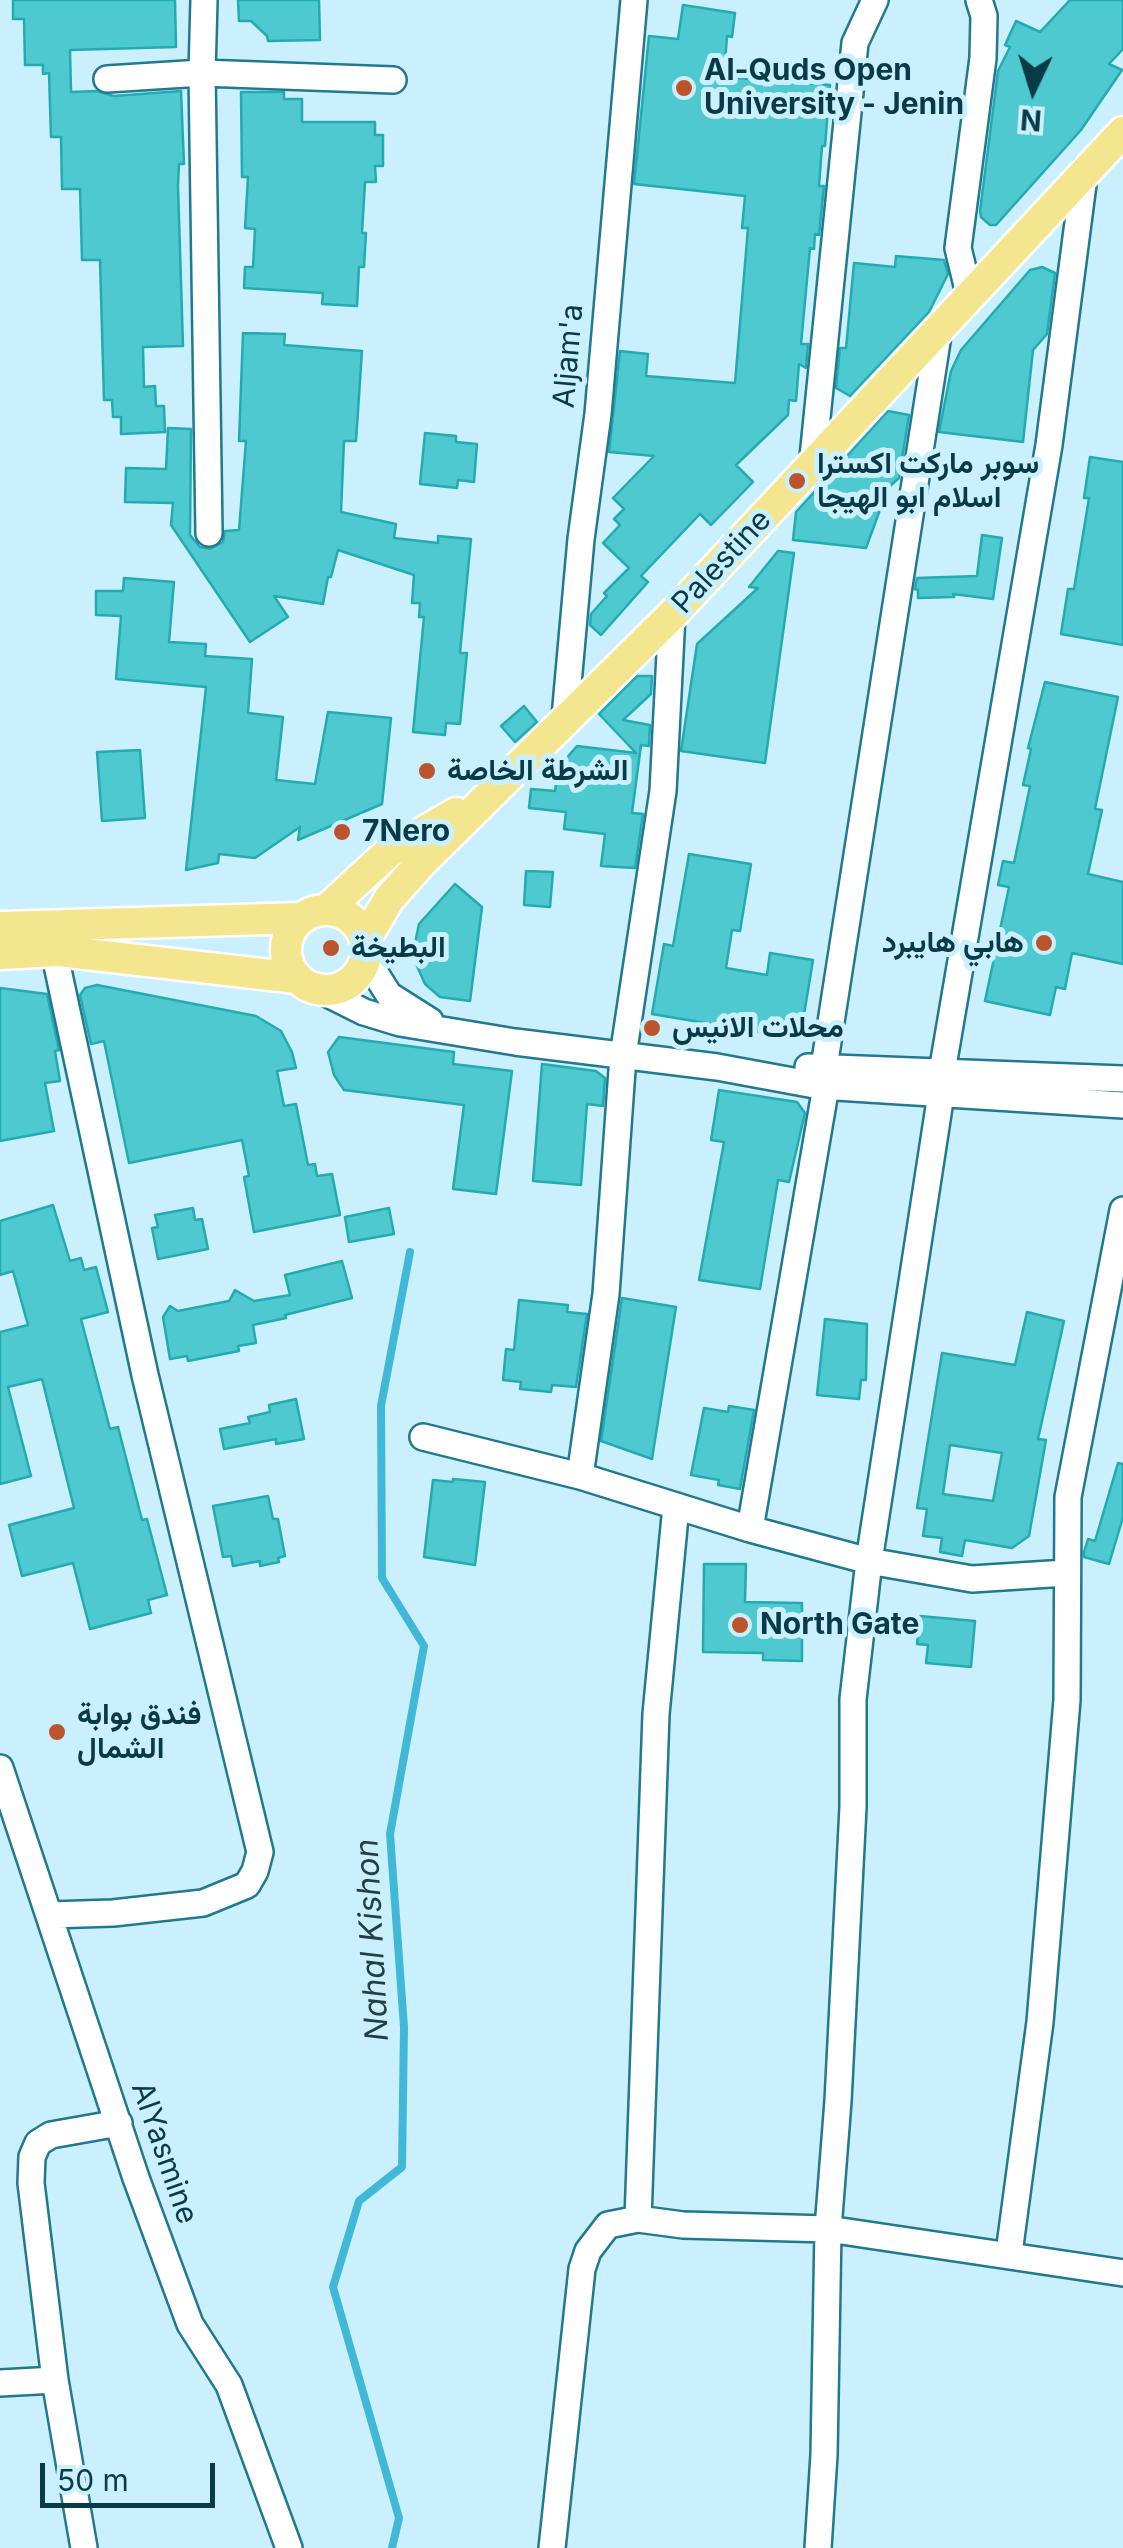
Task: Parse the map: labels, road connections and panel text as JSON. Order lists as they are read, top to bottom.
{
  "streets": {
    "main road": ["Palestine"],
    "street": ["Aljam'a", "AlYasmine"]
  },
  "crossings": [
    ["Aljam'a", "Palestine"]
  ],
  "water": ["Nahal Kishon"],
  "places": [
    "Al-Quds Open University - Jenin",
    "سوبر ماركت اكسترا اسلام ابو الهيجا",
    "الشرطة الخاصة",
    "7Nero",
    "هابي هايبرد",
    "البطيخة",
    "محلات الانيس",
    "North Gate",
    "فندق بوابة الشمال"
  ],
  "scale_bar": "50 m",
  "north": "bottom"
}
